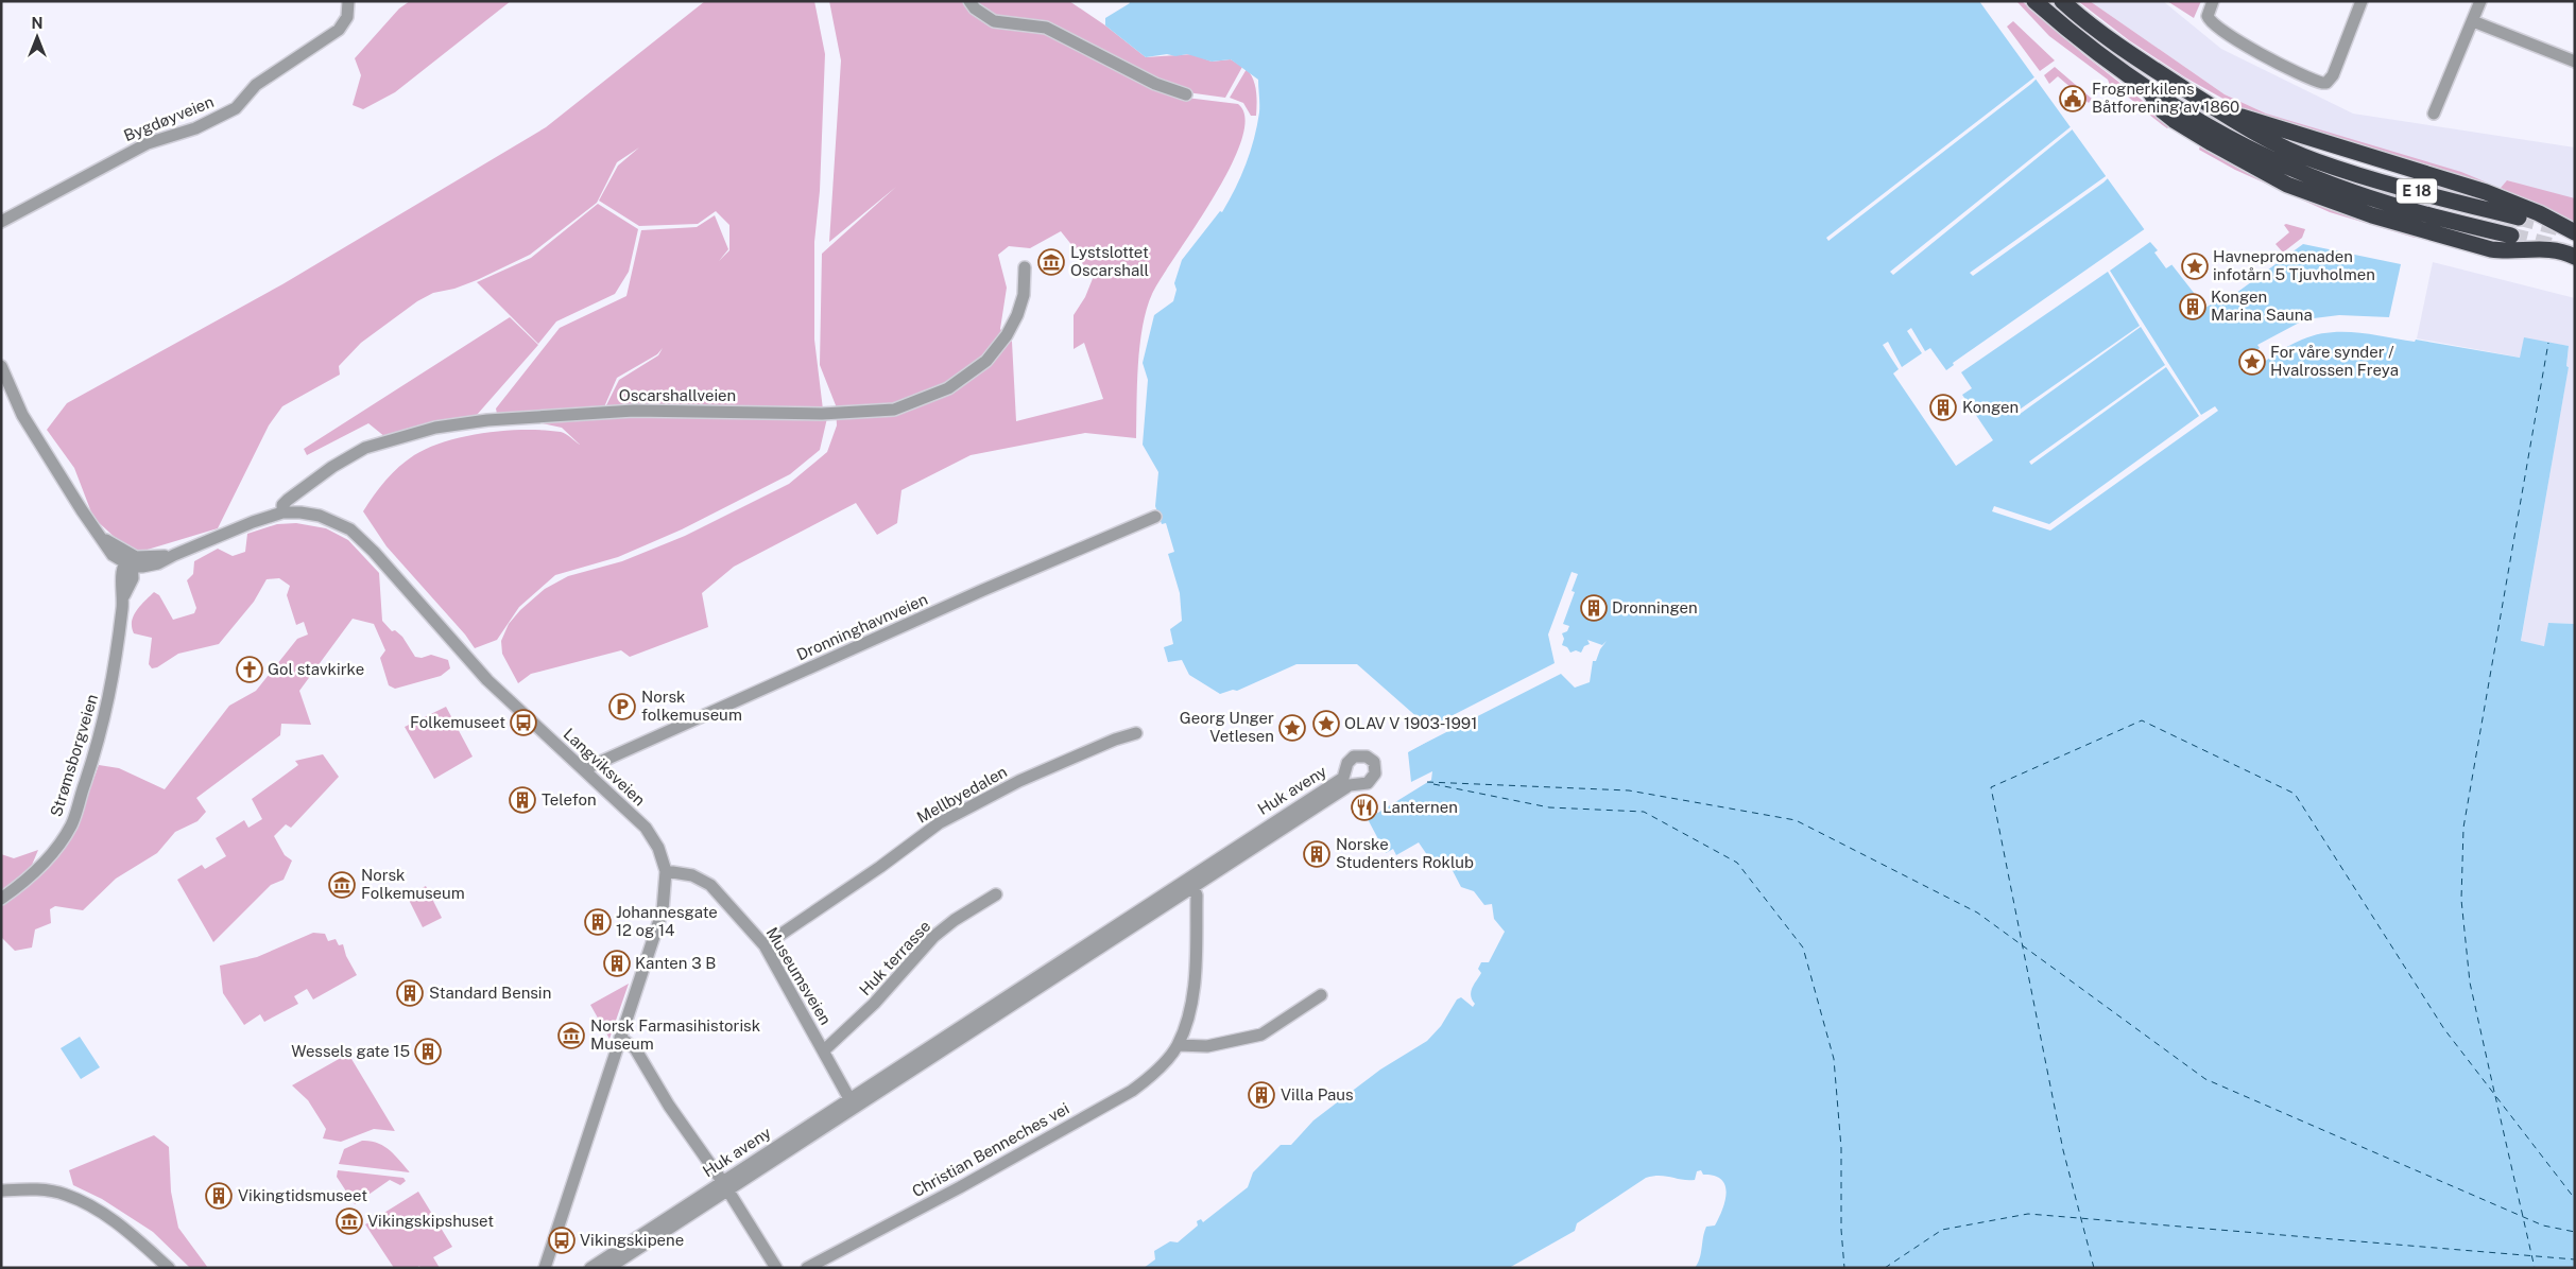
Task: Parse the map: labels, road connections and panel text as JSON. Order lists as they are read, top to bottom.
{
  "streets": {
    "highway": ["E 18"],
    "street": [
      "Bygdøyveien",
      "Oscarshallveien",
      "Dronninghavnveien",
      "Strømsborgveien",
      "Langviksveien",
      "Huk aveny",
      "Mellbyedalen",
      "Huk terrasse",
      "Museumsveien",
      "Christian Benneches vei"
    ]
  },
  "crossings": [
    ["Oscarshallveien", "Langviksveien"],
    ["Dronninghavnveien", "Langviksveien"],
    ["Strømsborgveien", "Langviksveien"],
    ["Langviksveien", "Museumsveien"],
    ["Huk aveny", "Museumsveien"],
    ["Huk aveny", "Christian Benneches vei"],
    ["Mellbyedalen", "Museumsveien"],
    ["Huk terrasse", "Museumsveien"]
  ],
  "places": {
    "public building": ["Frognerkilens Båtforening av 1860"],
    "museum": [
      "Lystslottet Oscarshall",
      "Norsk Folkemuseum",
      "Norsk Farmasihistorisk Museum",
      "Vikingskipshuset"
    ],
    "place": [
      "Havnepromenaden infotårn 5 Tjuvholmen",
      "For våre synder / Hvalrossen Freya",
      "OLAV V 1903-1991",
      "Georg Unger Vetlesen"
    ],
    "building": [
      "Kongen Marina Sauna",
      "Kongen",
      "Dronningen",
      "Telefon",
      "Norske Studenters Roklub",
      "Johannesgate 12 og 14",
      "Kanten 3 B",
      "Standard Bensin",
      "Wessels gate 15",
      "Villa Paus",
      "Vikingtidsmuseet"
    ],
    "church": ["Gol stavkirke"],
    "parking": ["Norsk folkemuseum"],
    "bus stop": ["Folkemuseet", "Vikingskipene"],
    "restaurant": ["Lanternen"]
  },
  "north": "top"
}
